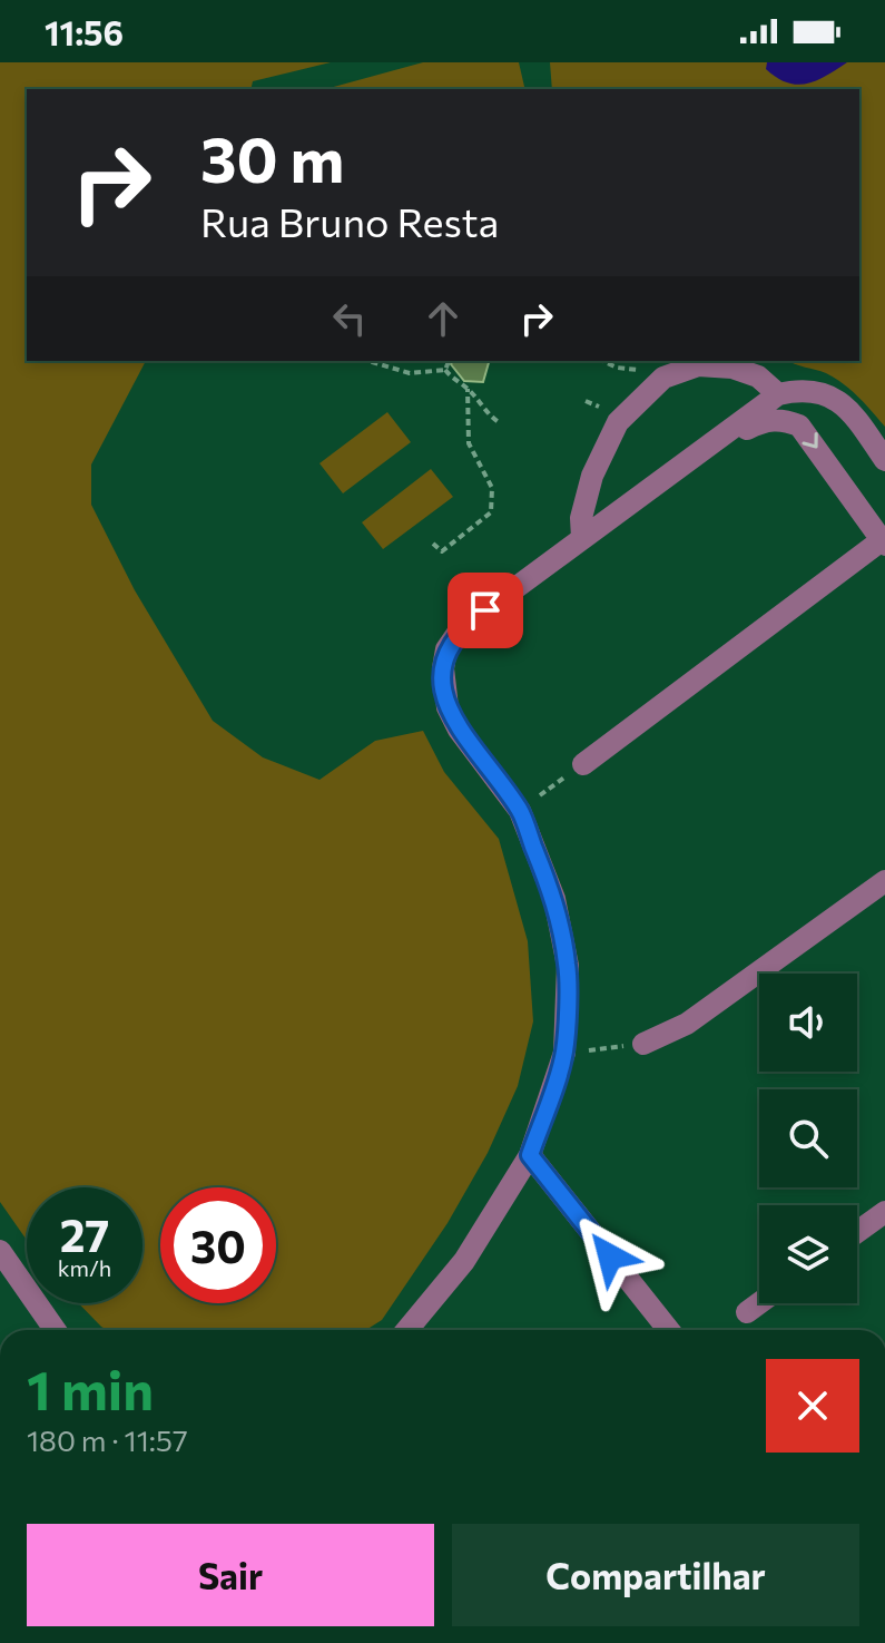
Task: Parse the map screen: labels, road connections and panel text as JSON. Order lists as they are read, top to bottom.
{
  "page": {
    "status": "11:56",
    "turn": ["30 m", "Rua Bruno Resta"],
    "speed": "27 km/h",
    "limit": "30",
    "heading": ["1 min", "180 m · 11:57"],
    "buttons": ["Sair", "Compartilhar"]
  }
}
